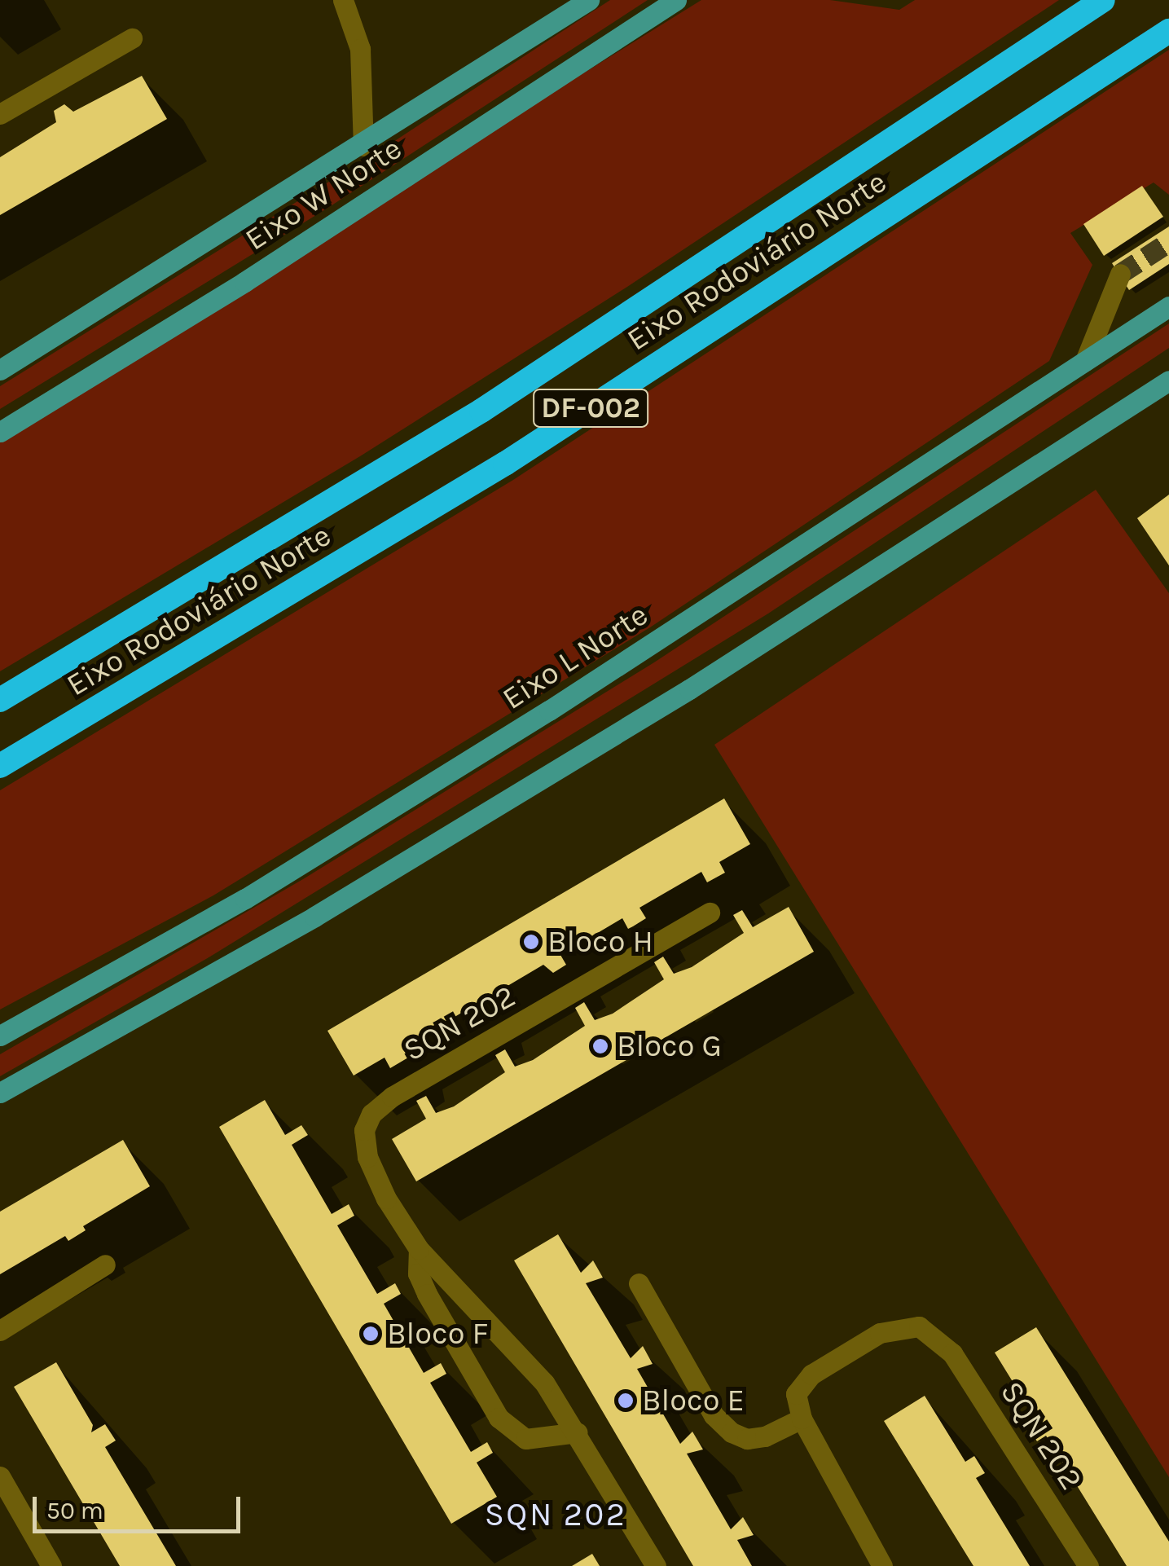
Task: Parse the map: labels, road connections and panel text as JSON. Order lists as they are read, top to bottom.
{
  "streets": {
    "highway": ["Eixo Rodoviário Norte", "DF-002"],
    "main road": ["Eixo W Norte", "Eixo L Norte"],
    "street": ["SQN 202"]
  },
  "districts": ["SQN 202"],
  "places": [
    "Bloco H",
    "Bloco G",
    "Bloco F",
    "Bloco E"
  ],
  "scale_bar": "50 m"
}
